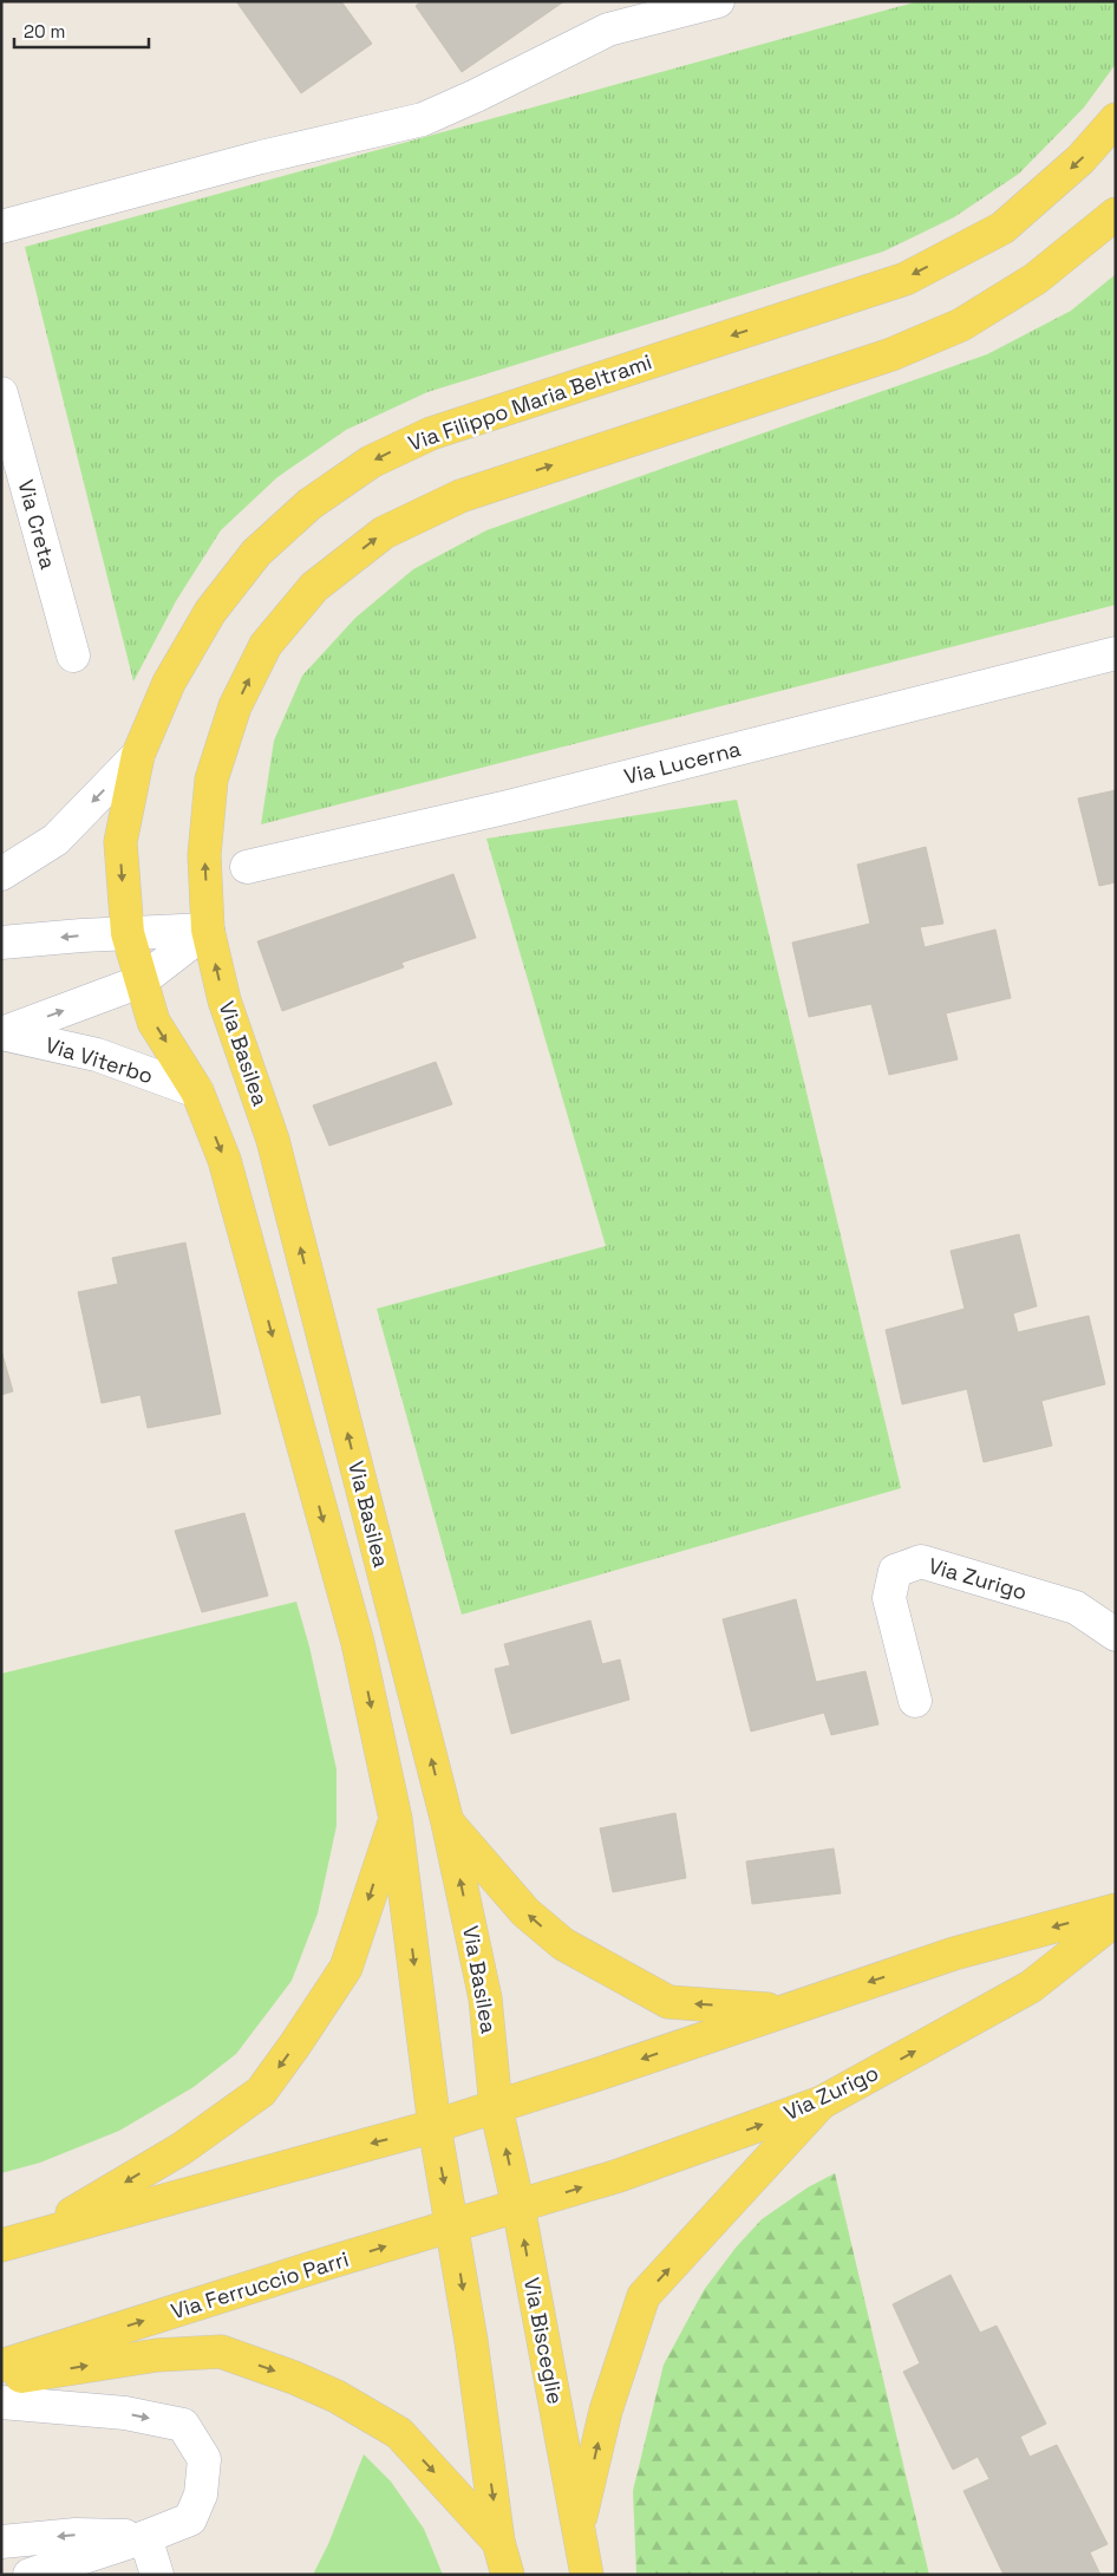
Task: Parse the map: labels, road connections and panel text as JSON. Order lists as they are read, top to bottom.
{
  "streets": {
    "main road": [
      "Via Filippo Maria Beltrami",
      "Via Basilea",
      "Via Zurigo",
      "Via Ferruccio Parri",
      "Via Bisceglie"
    ],
    "street": ["Via Creta", "Via Lucerna", "Via Viterbo"]
  },
  "crossings": [
    ["Via Basilea", "Via Bisceglie"],
    ["Via Zurigo", "Via Ferruccio Parri"],
    ["Via Zurigo", "Via Bisceglie"],
    ["Via Ferruccio Parri", "Via Bisceglie"]
  ],
  "one_way": ["Via Zurigo"],
  "scale_bar": "20 m"
}
